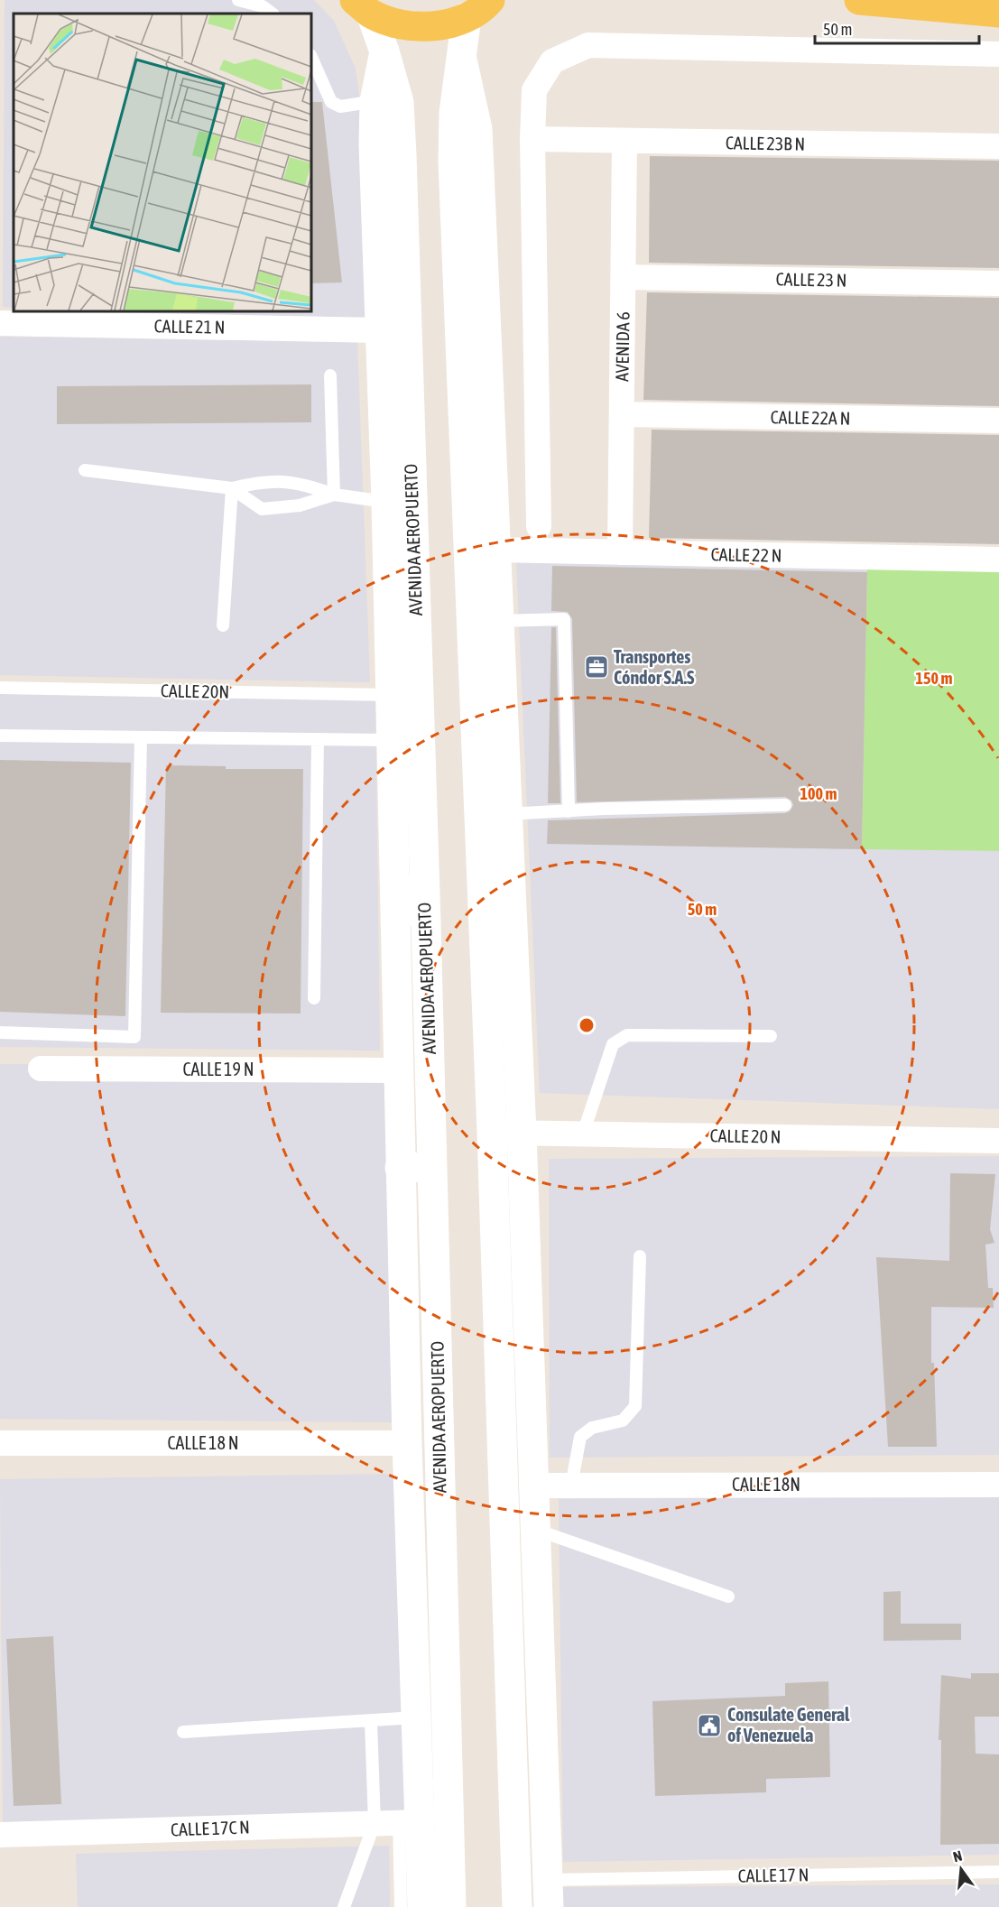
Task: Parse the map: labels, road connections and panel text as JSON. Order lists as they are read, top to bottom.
{
  "streets": {
    "main road": ["AVENIDA AEROPUERTO"],
    "street": [
      "CALLE 23B N",
      "CALLE 23 N",
      "CALLE 21 N",
      "AVENIDA 6",
      "CALLE 22A N",
      "CALLE 22 N",
      "CALLE 19 N",
      "CALLE 20 N",
      "CALLE 18 N",
      "CALLE 18N",
      "CALLE 17C N"
    ],
    "lane": ["CALLE 20N", "CALLE 17 N"]
  },
  "crossings": [
    ["CALLE 23B N", "AVENIDA 6"],
    ["CALLE 23 N", "AVENIDA 6"],
    ["CALLE 21 N", "AVENIDA AEROPUERTO"],
    ["AVENIDA 6", "CALLE 22A N"],
    ["AVENIDA 6", "CALLE 22 N"],
    ["AVENIDA AEROPUERTO", "CALLE 20N"],
    ["AVENIDA AEROPUERTO", "CALLE 19 N"],
    ["AVENIDA AEROPUERTO", "CALLE 18 N"],
    ["AVENIDA AEROPUERTO", "CALLE 17C N"]
  ],
  "places": {
    "office": ["Transportes Cóndor S.A.S"],
    "public building": ["Consulate General of Venezuela"]
  },
  "scale_bar": "50 m",
  "north": "top",
  "rings": ["150 m", "100 m", "50 m"]
}
